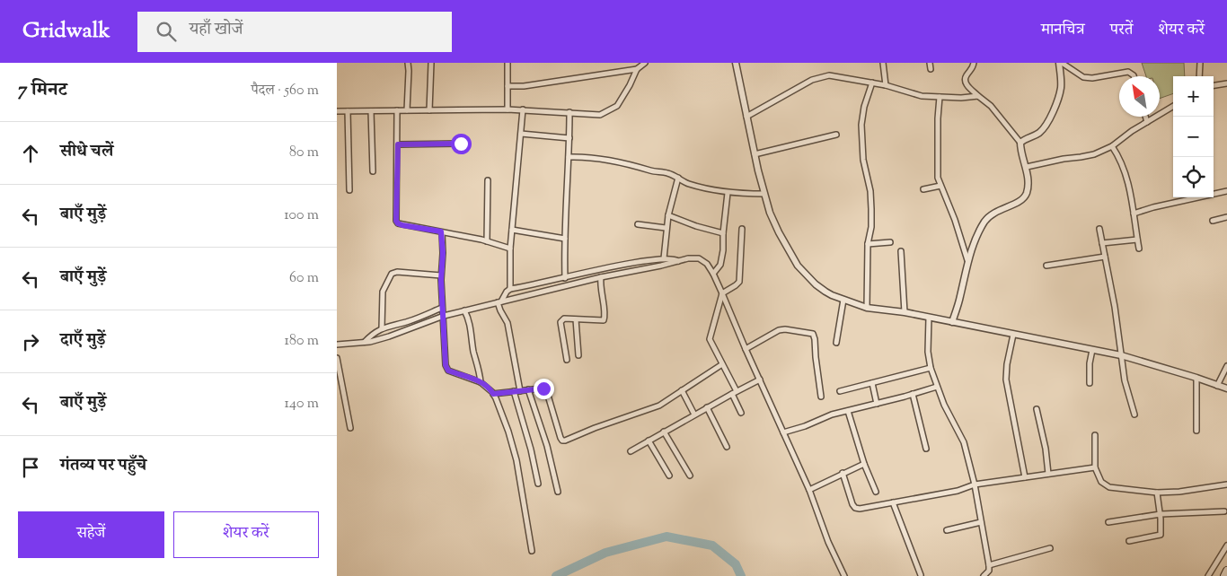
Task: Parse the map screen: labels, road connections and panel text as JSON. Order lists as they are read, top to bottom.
{
  "north": "top left",
  "page": {
    "header": "Gridwalk",
    "search": "यहाँ खोजें",
    "nav": ["मानचित्र", "परतें", "शेयर करें"],
    "heading": ["7 मिनट", "पैदल · 560 m"],
    "map_buttons": ["+", "−"],
    "list": [
      ["सीधे चलें", "80 m"],
      ["बाएँ मुड़ें", "100 m"],
      ["बाएँ मुड़ें", "60 m"],
      ["दाएँ मुड़ें", "180 m"],
      ["बाएँ मुड़ें", "140 m"],
      "गंतव्य पर पहुँचे"
    ],
    "buttons": ["सहेजें", "शेयर करें"]
  }
}
